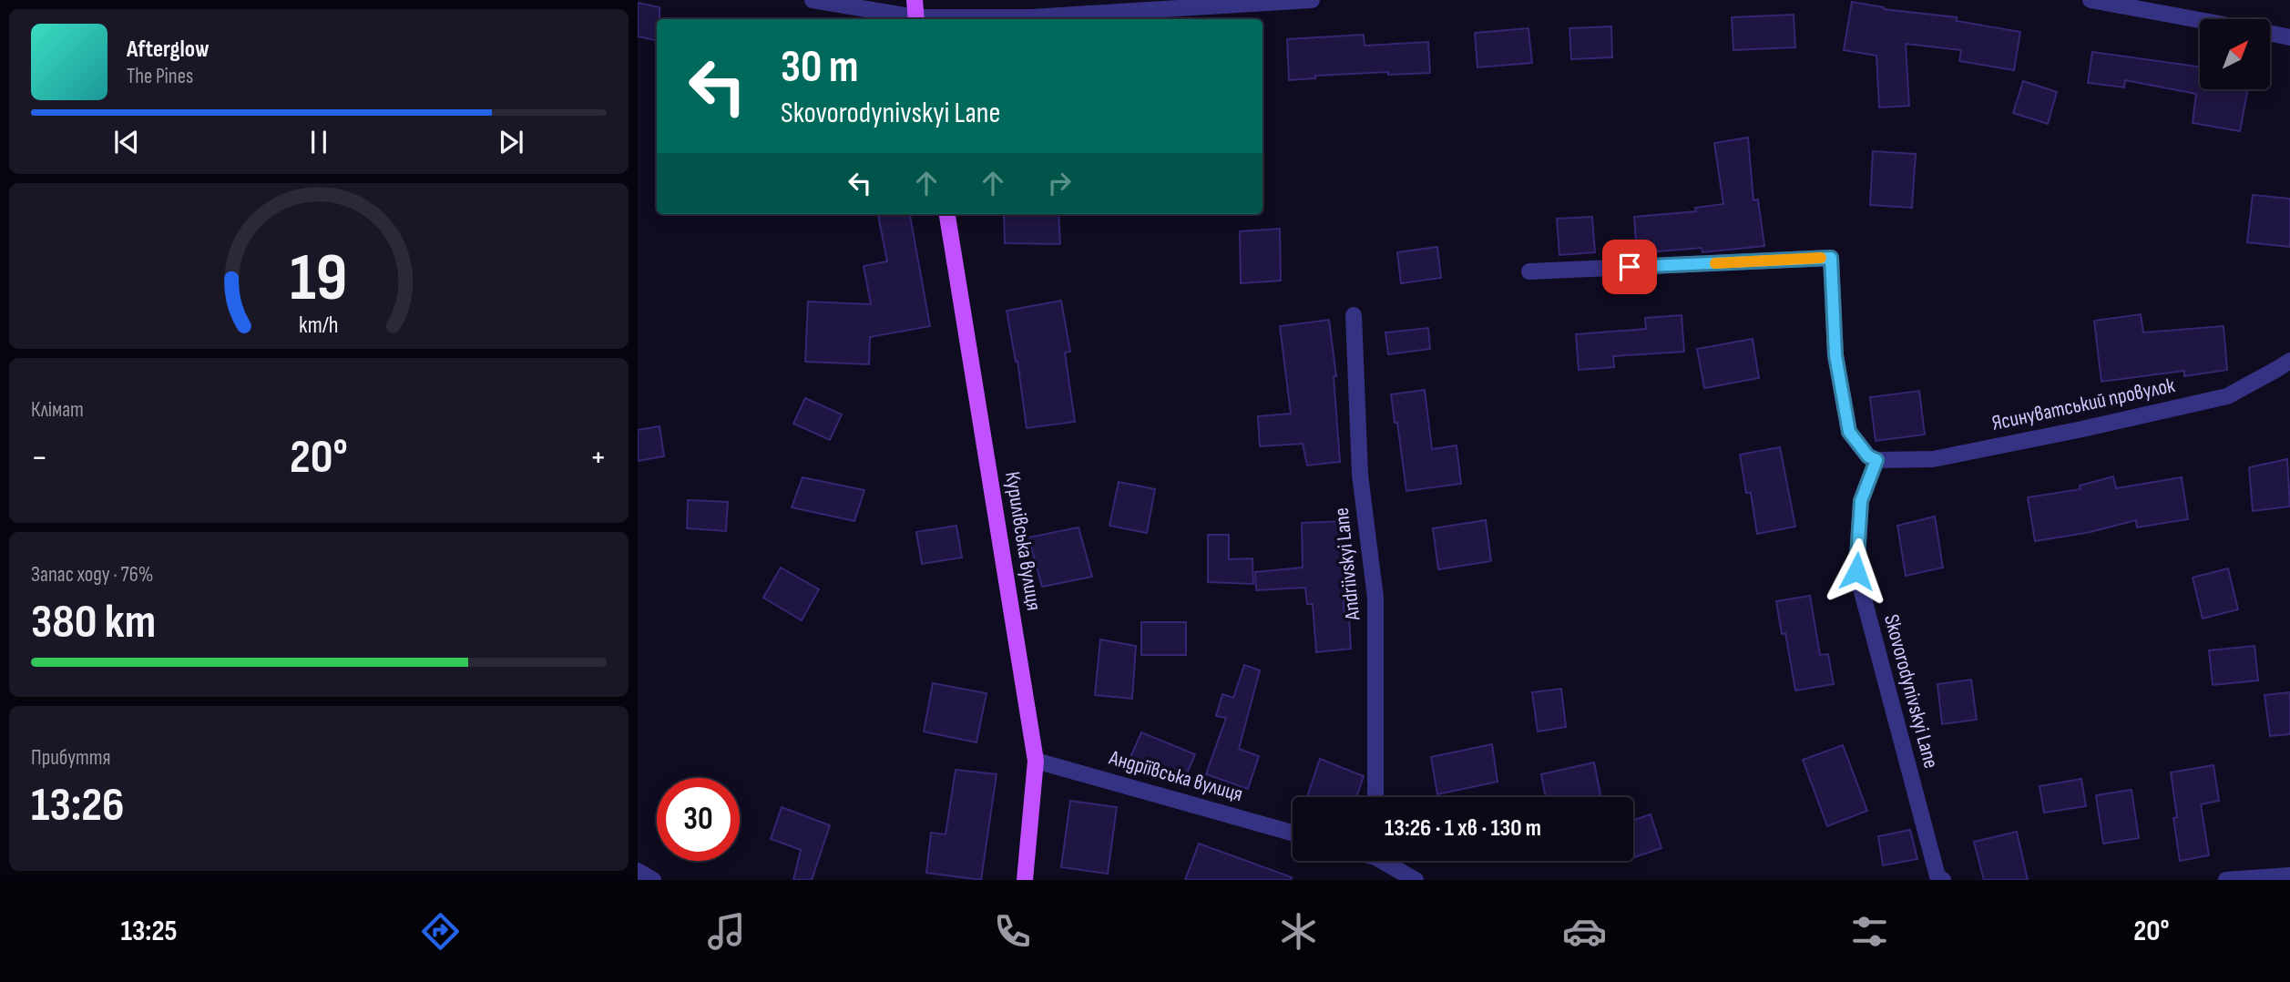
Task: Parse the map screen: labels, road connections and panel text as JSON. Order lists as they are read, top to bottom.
{
  "streets": {
    "main road": ["Курилівська вулиця"],
    "street": [
      "Ясинуватський провулок",
      "Andriivskyi Lane",
      "Skovorodynivskyi Lane",
      "Андріївська вулиця"
    ]
  },
  "crossings": [
    ["Ясинуватський провулок", "Skovorodynivskyi Lane"],
    ["Курилівська вулиця", "Андріївська вулиця"]
  ],
  "north": "top right",
  "page": {
    "turn": ["30 m", "Skovorodynivskyi Lane"],
    "song": ["Afterglow", "The Pines"],
    "tile": [
      "Клімат",
      ["Запас ходу · 76%", "380 km"],
      ["Прибуття", "13:26"]
    ],
    "heat": ["−", "20°", "+"],
    "limit": "30",
    "trip": "13:26 · 1 хв · 130 m",
    "tabs": ["13:25", "20°"],
    "gauge": ["19", "km/h"]
  }
}
